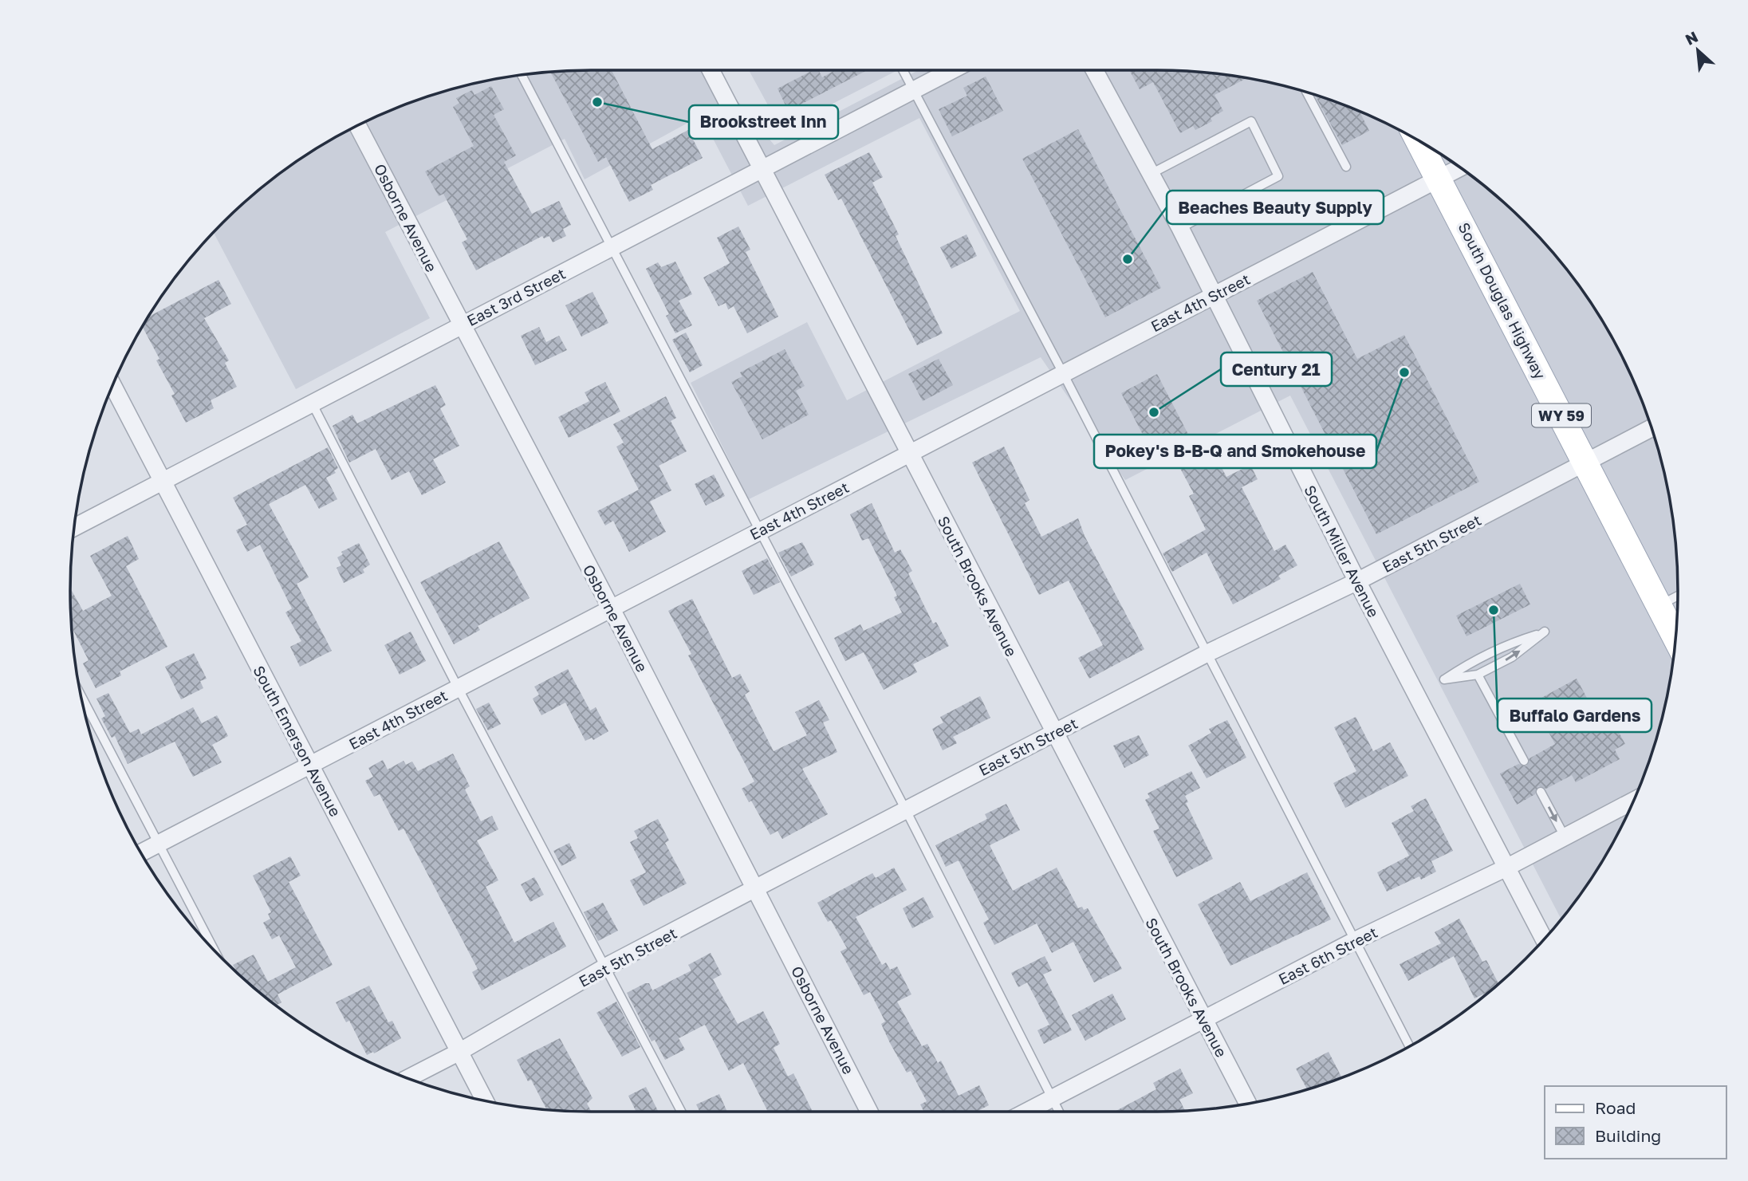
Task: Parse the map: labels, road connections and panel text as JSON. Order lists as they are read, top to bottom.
{
  "streets": {
    "main road": ["South Douglas Highway", "WY 59"],
    "street": [
      "Osborne Avenue",
      "East 3rd Street",
      "East 4th Street",
      "East 5th Street",
      "South Miller Avenue",
      "South Brooks Avenue",
      "South Emerson Avenue",
      "East 6th Street"
    ]
  },
  "crossings": [
    ["Osborne Avenue", "East 3rd Street"],
    ["Osborne Avenue", "East 4th Street"],
    ["Osborne Avenue", "East 5th Street"],
    ["East 3rd Street", "South Brooks Avenue"],
    ["East 3rd Street", "South Emerson Avenue"],
    ["South Douglas Highway", "East 4th Street"],
    ["South Douglas Highway", "East 5th Street"],
    ["East 4th Street", "South Miller Avenue"],
    ["East 4th Street", "South Brooks Avenue"],
    ["East 4th Street", "South Emerson Avenue"],
    ["East 5th Street", "South Miller Avenue"],
    ["East 5th Street", "South Brooks Avenue"],
    ["East 5th Street", "South Emerson Avenue"],
    ["South Miller Avenue", "East 6th Street"],
    ["South Brooks Avenue", "East 6th Street"]
  ],
  "places": [
    "Brookstreet Inn",
    "Beaches Beauty Supply",
    "Pokey's B-B-Q and Smokehouse",
    "Century 21",
    "Buffalo Gardens"
  ],
  "legend": ["Road", "Building"],
  "north": "top left"
}
